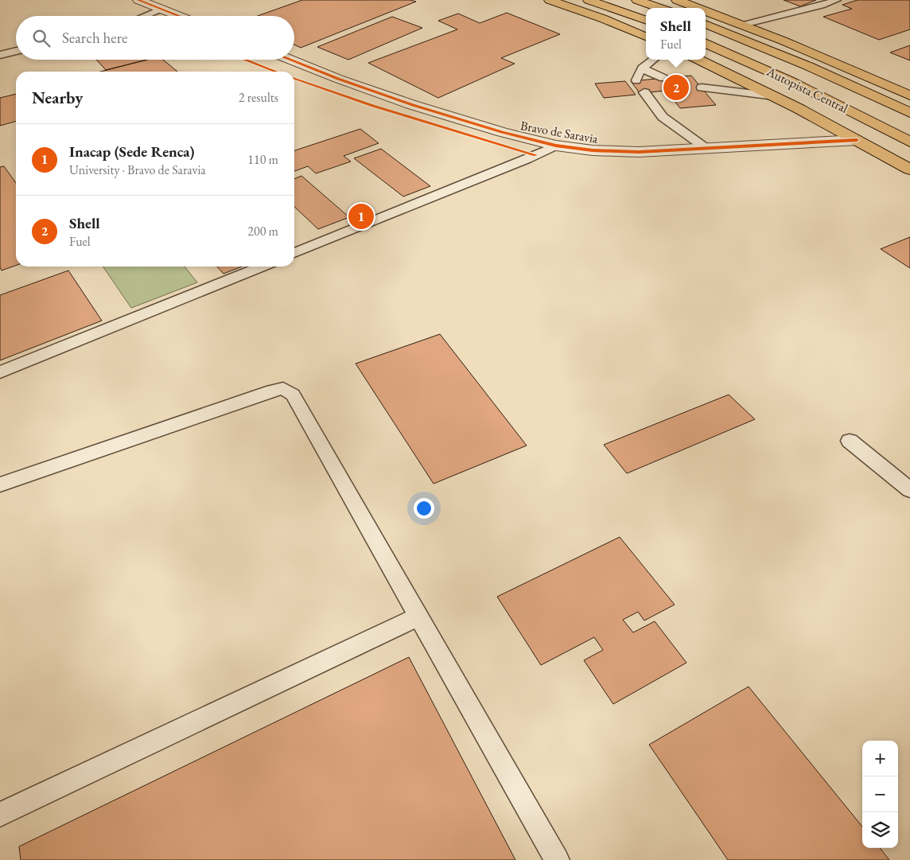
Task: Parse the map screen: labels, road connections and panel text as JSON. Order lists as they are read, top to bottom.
{
  "streets": {
    "main road": ["Autopista Central"],
    "street": ["Bravo de Saravia"]
  },
  "page": {
    "popup": ["Shell", "Fuel"],
    "search": "Search here",
    "heading": ["Nearby", "2 results"],
    "pins": ["2", "1"],
    "list": [
      {
        "mark": "1",
        "name": "Inacap (Sede Renca)",
        "note": "University · Bravo de Saravia",
        "value": "110 m"
      },
      {
        "mark": "2",
        "name": "Shell",
        "note": "Fuel",
        "value": "200 m"
      }
    ],
    "map_buttons": ["+", "−"]
  }
}
